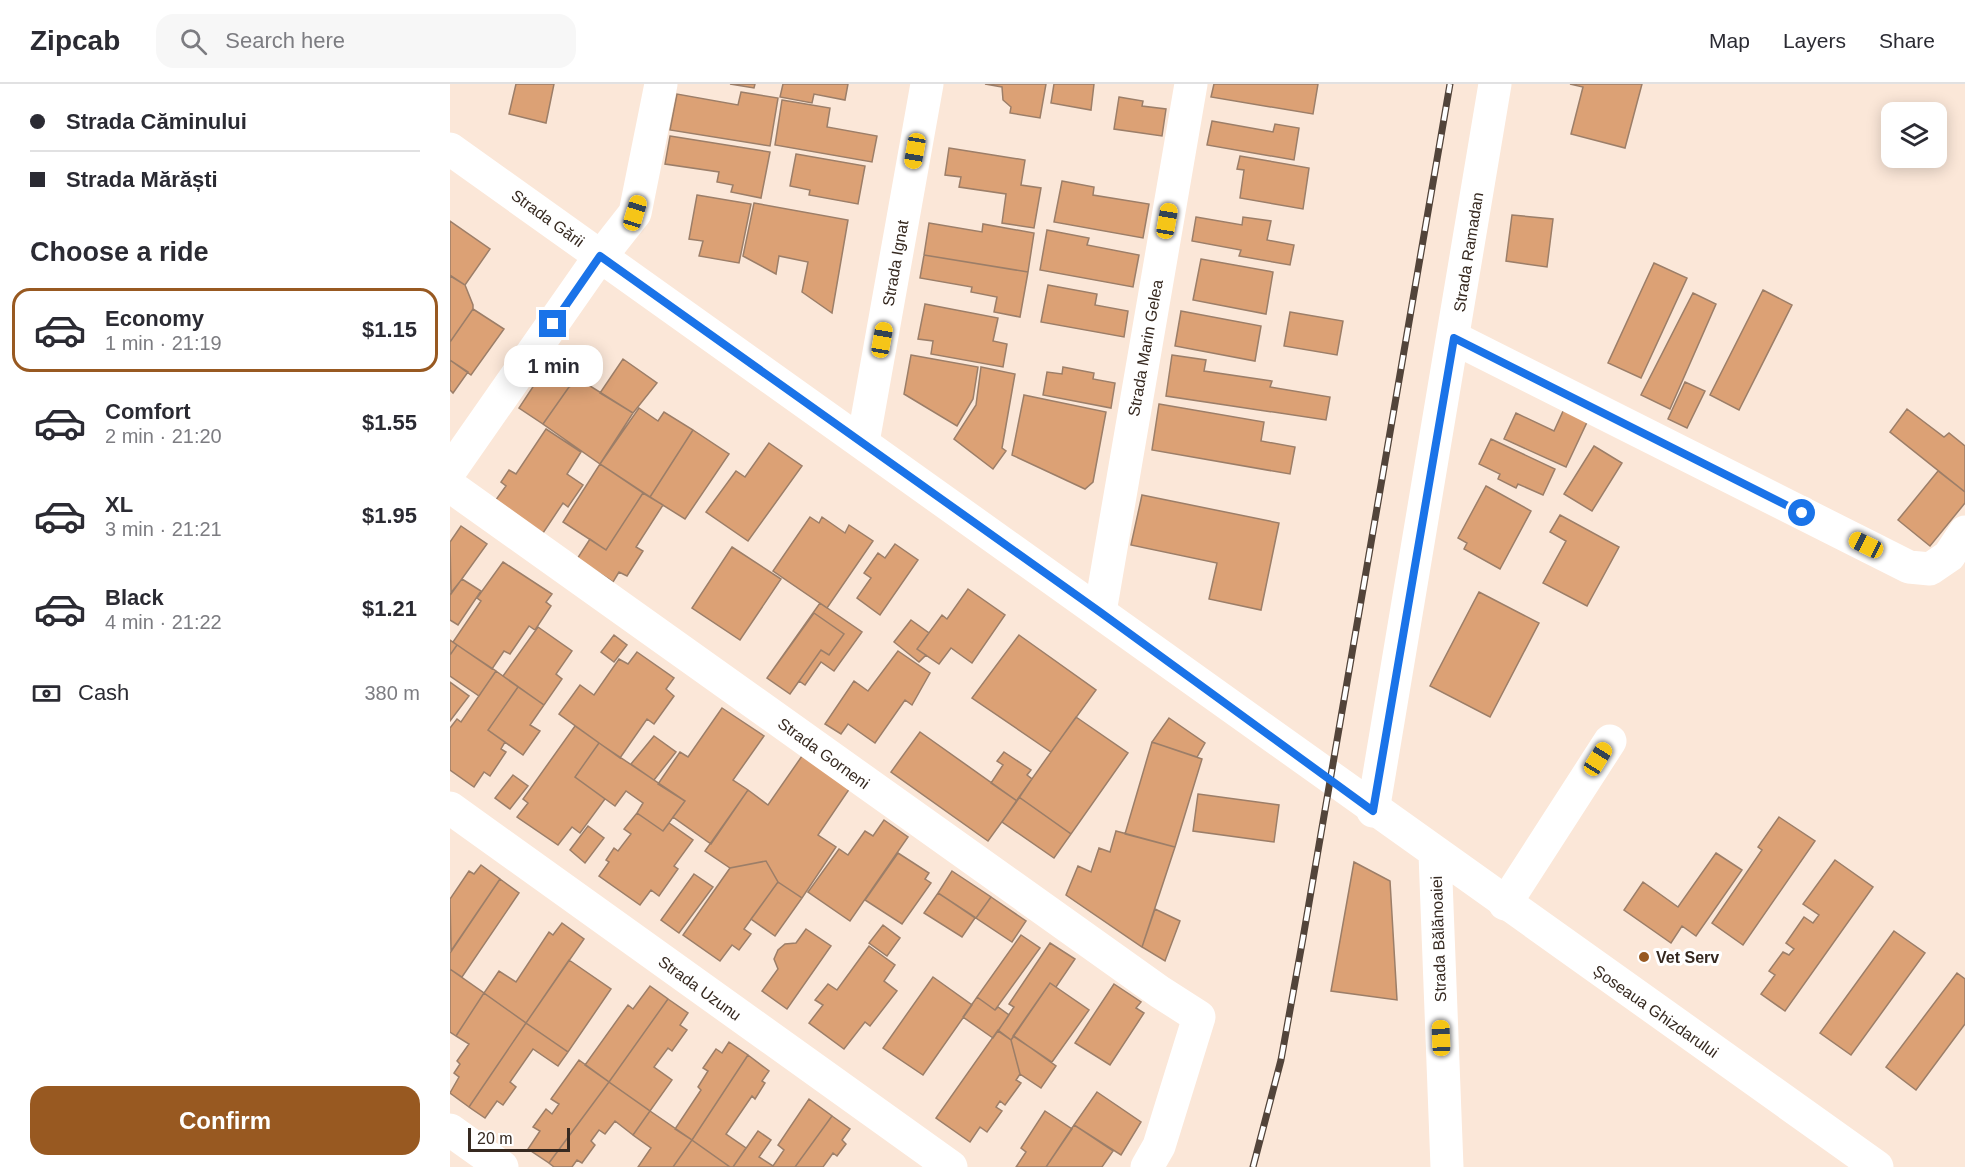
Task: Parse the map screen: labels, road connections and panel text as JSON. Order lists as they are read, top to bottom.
{
  "streets": {
    "street": [
      "Strada Gării",
      "Strada Ramadan",
      "Strada Ignat",
      "Strada Marin Gelea",
      "Strada Gorneni",
      "Strada Bălănoaiei",
      "Strada Uzunu",
      "Șoseaua Ghizdarului"
    ]
  },
  "crossings": [
    ["Strada Gării", "Strada Ramadan"],
    ["Strada Gării", "Strada Ignat"],
    ["Strada Gării", "Strada Marin Gelea"],
    ["Strada Gării", "Strada Bălănoaiei"],
    ["Strada Gării", "Șoseaua Ghizdarului"],
    ["Strada Bălănoaiei", "Șoseaua Ghizdarului"]
  ],
  "places": ["Vet Serv"],
  "scale_bar": "20 m",
  "page": {
    "header": "Zipcab",
    "search": "Search here",
    "nav": ["Map", "Layers", "Share"],
    "banner": ["Strada Căminului", "Strada Mărăști"],
    "heading": "Choose a ride",
    "list": [
      {
        "name": "Economy",
        "note": "1 min · 21:19",
        "value": "$1.15"
      },
      {
        "name": "Comfort",
        "note": "2 min · 21:20",
        "value": "$1.55"
      },
      {
        "name": "XL",
        "note": "3 min · 21:21",
        "value": "$1.95"
      },
      {
        "name": "Black",
        "note": "4 min · 21:22",
        "value": "$1.21"
      }
    ],
    "bubble": "1 min",
    "pay": ["Cash", "380 m"],
    "buttons": "Confirm",
    "scale": "20 m"
  }
}
